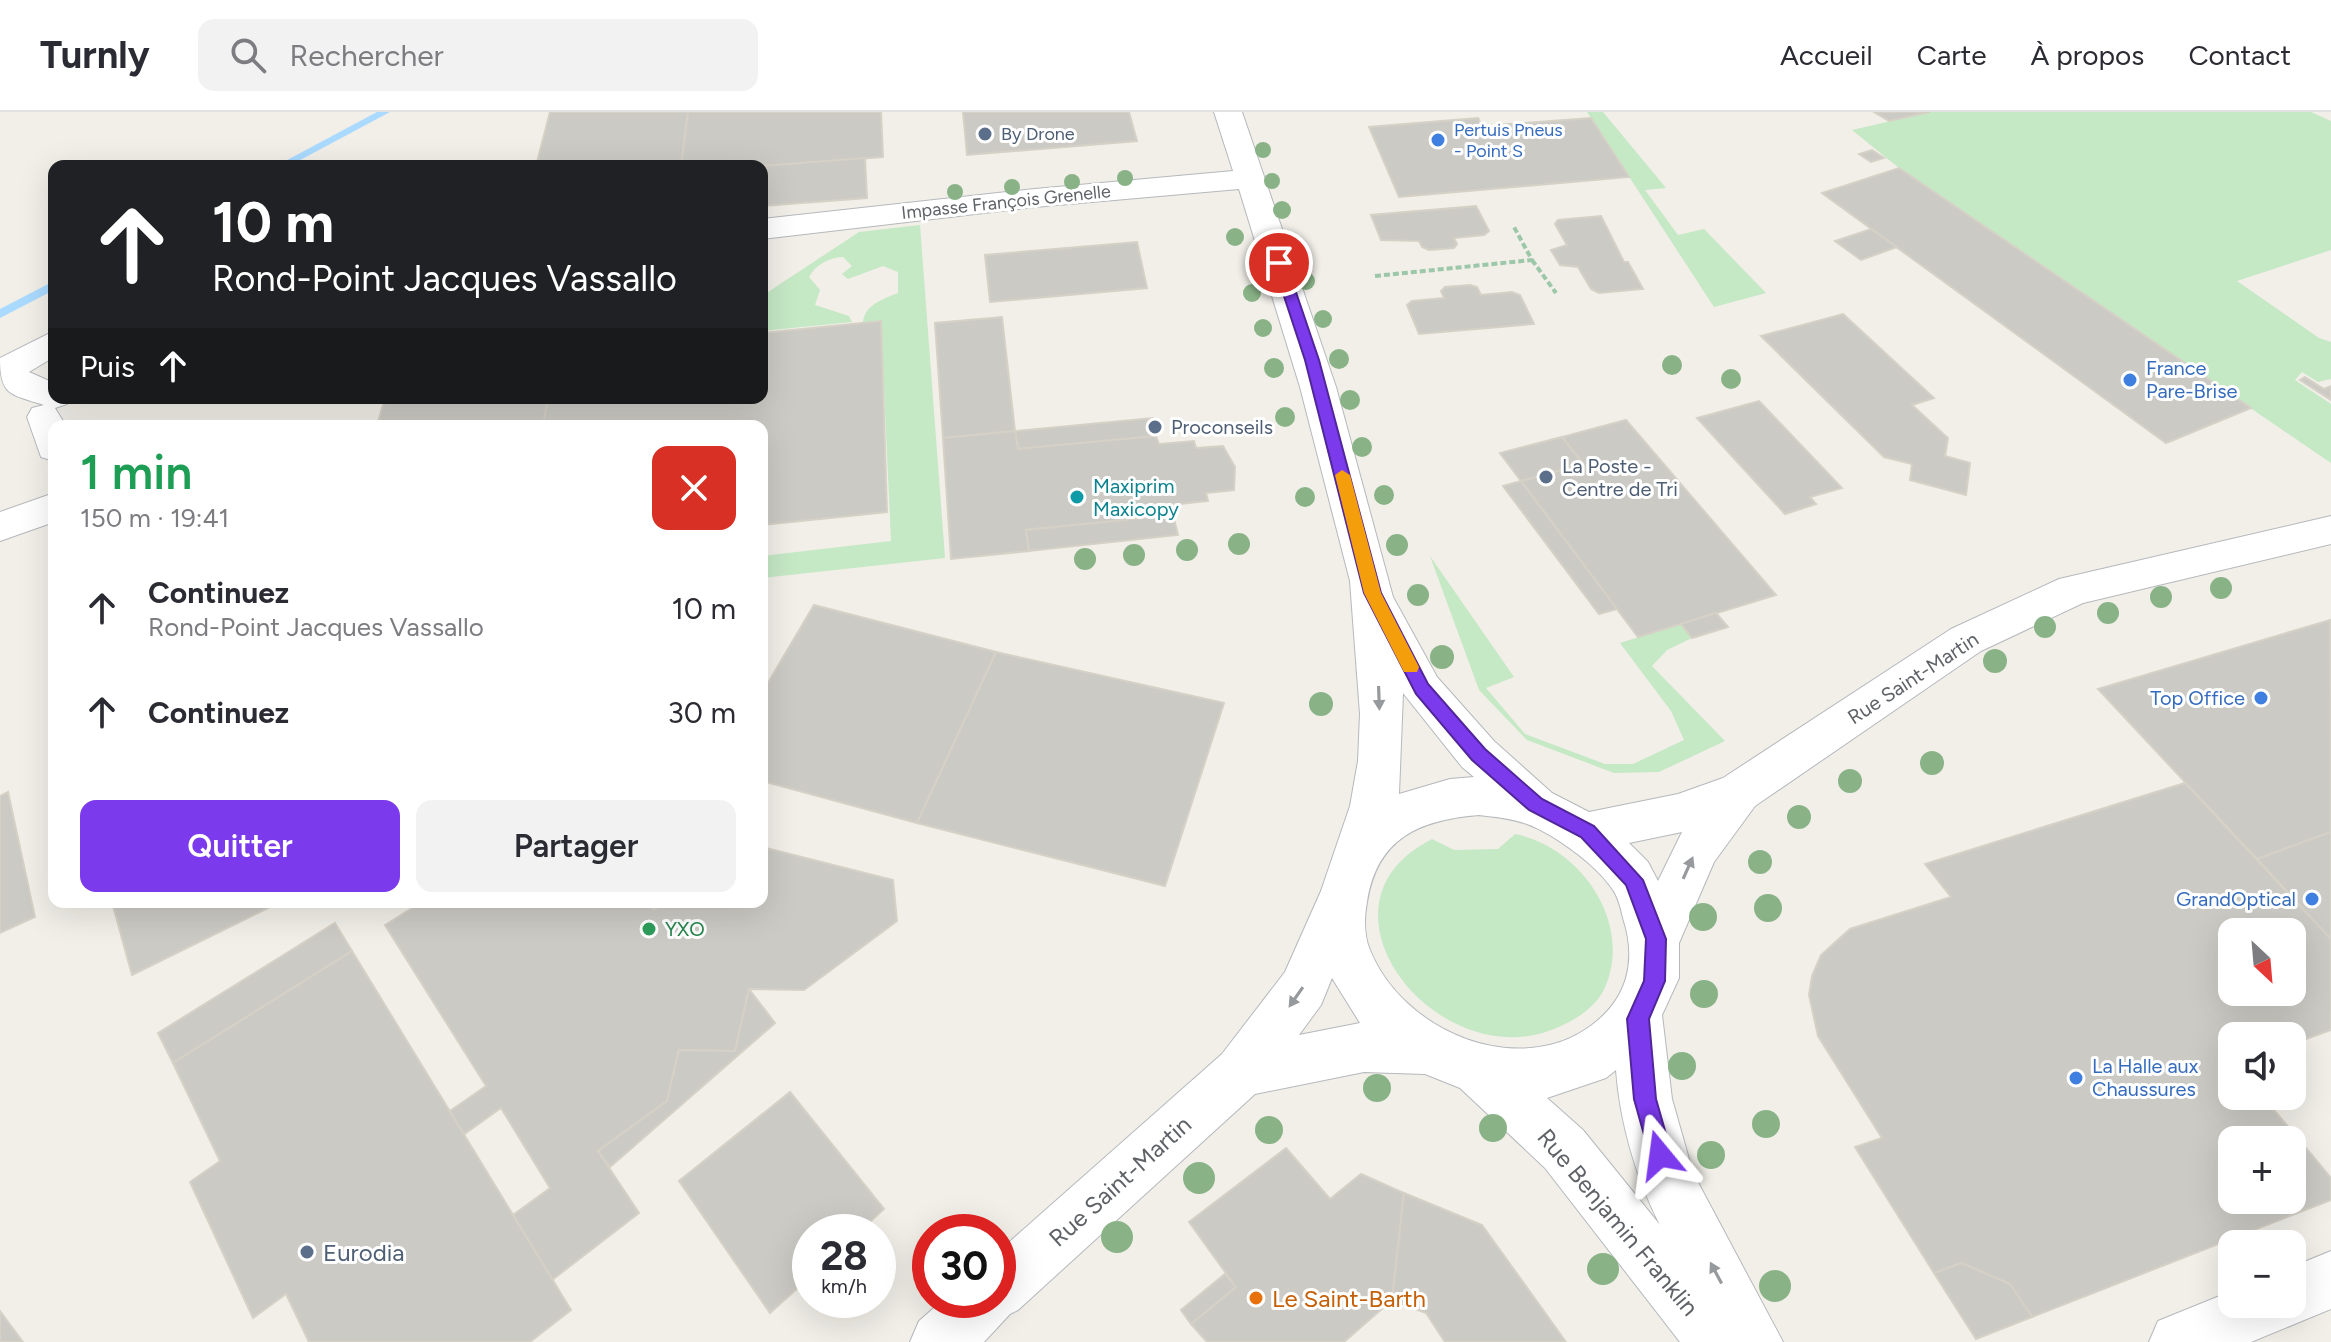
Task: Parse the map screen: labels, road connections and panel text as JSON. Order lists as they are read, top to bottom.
{
  "streets": {
    "street": ["Impasse François Grenelle", "Rue Saint-Martin", "Rue Benjamin Franklin"]
  },
  "places": [
    "By Drone",
    "Pertuis Pneus - Point S",
    "France Pare-Brise",
    "Proconseils",
    "La Poste - Centre de Tri",
    "Maxiprim Maxicopy",
    "Top Office",
    "GrandOptical",
    "YXO",
    "La Halle aux Chaussures",
    "Eurodia",
    "Le Saint-Barth"
  ],
  "north": "bottom right",
  "page": {
    "header": "Turnly",
    "search": "Rechercher",
    "nav": [
      "Accueil",
      "Carte",
      "À propos",
      "Contact"
    ],
    "turn": ["10 m", "Rond-Point Jacques Vassallo"],
    "then": "Puis",
    "heading": ["1 min", "150 m · 19:41"],
    "list": [
      {
        "name": "Continuez",
        "note": "Rond-Point Jacques Vassallo",
        "value": "10 m"
      },
      {
        "name": "Continuez",
        "value": "30 m"
      }
    ],
    "buttons": ["Quitter", "Partager"],
    "map_buttons": ["+", "−"],
    "speed": "28 km/h",
    "limit": "30"
  }
}
